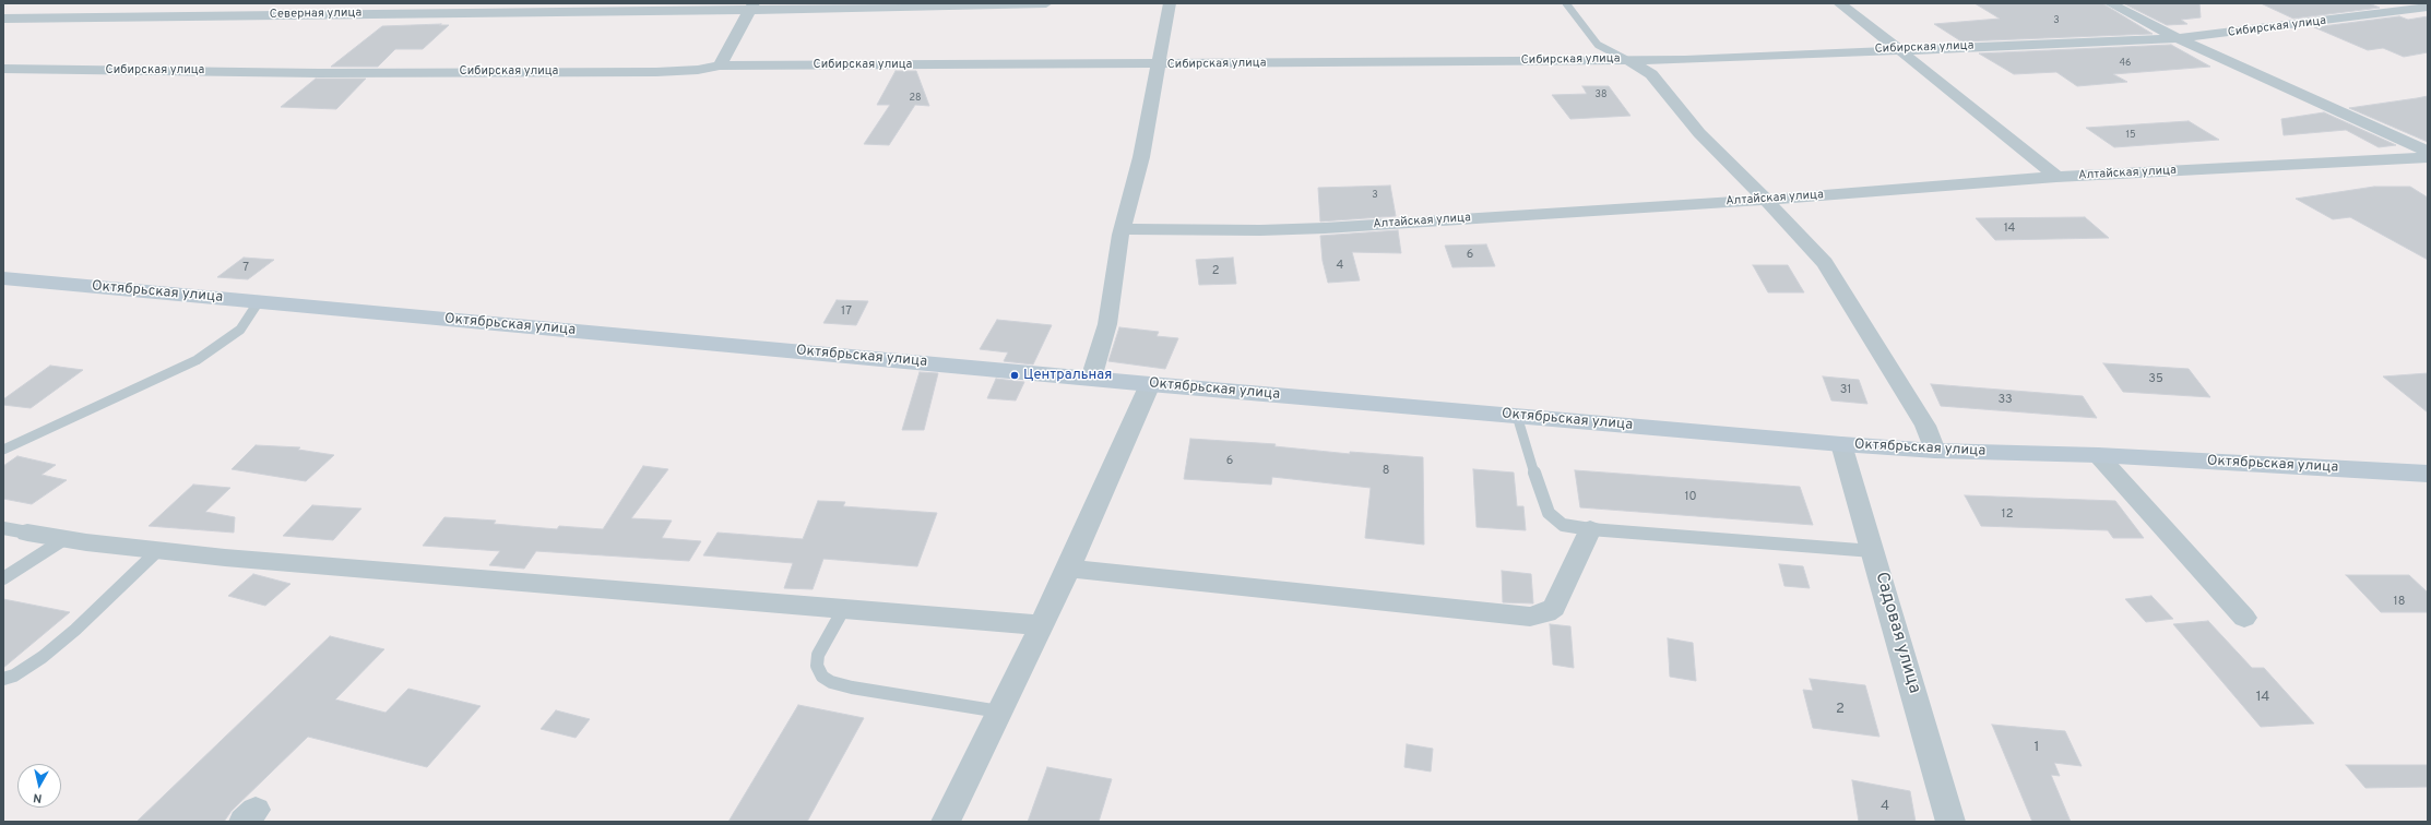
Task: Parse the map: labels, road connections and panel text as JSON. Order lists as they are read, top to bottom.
{
  "streets": {
    "street": [
      "Северная улица",
      "Сибирская улица",
      "Алтайская улица",
      "Октябрьская улица",
      "Садовая улица"
    ]
  },
  "crossings": [
    ["Октябрьская улица", "Садовая улица"]
  ],
  "places": ["Центральная"],
  "house_numbers": [
    "3",
    "46",
    "38",
    "28",
    "15",
    "3",
    "14",
    "6",
    "4",
    "7",
    "2",
    "17",
    "35",
    "31",
    "33",
    "6",
    "8",
    "10",
    "12",
    "18",
    "14",
    "2",
    "1",
    "4"
  ],
  "north": "bottom"
}
